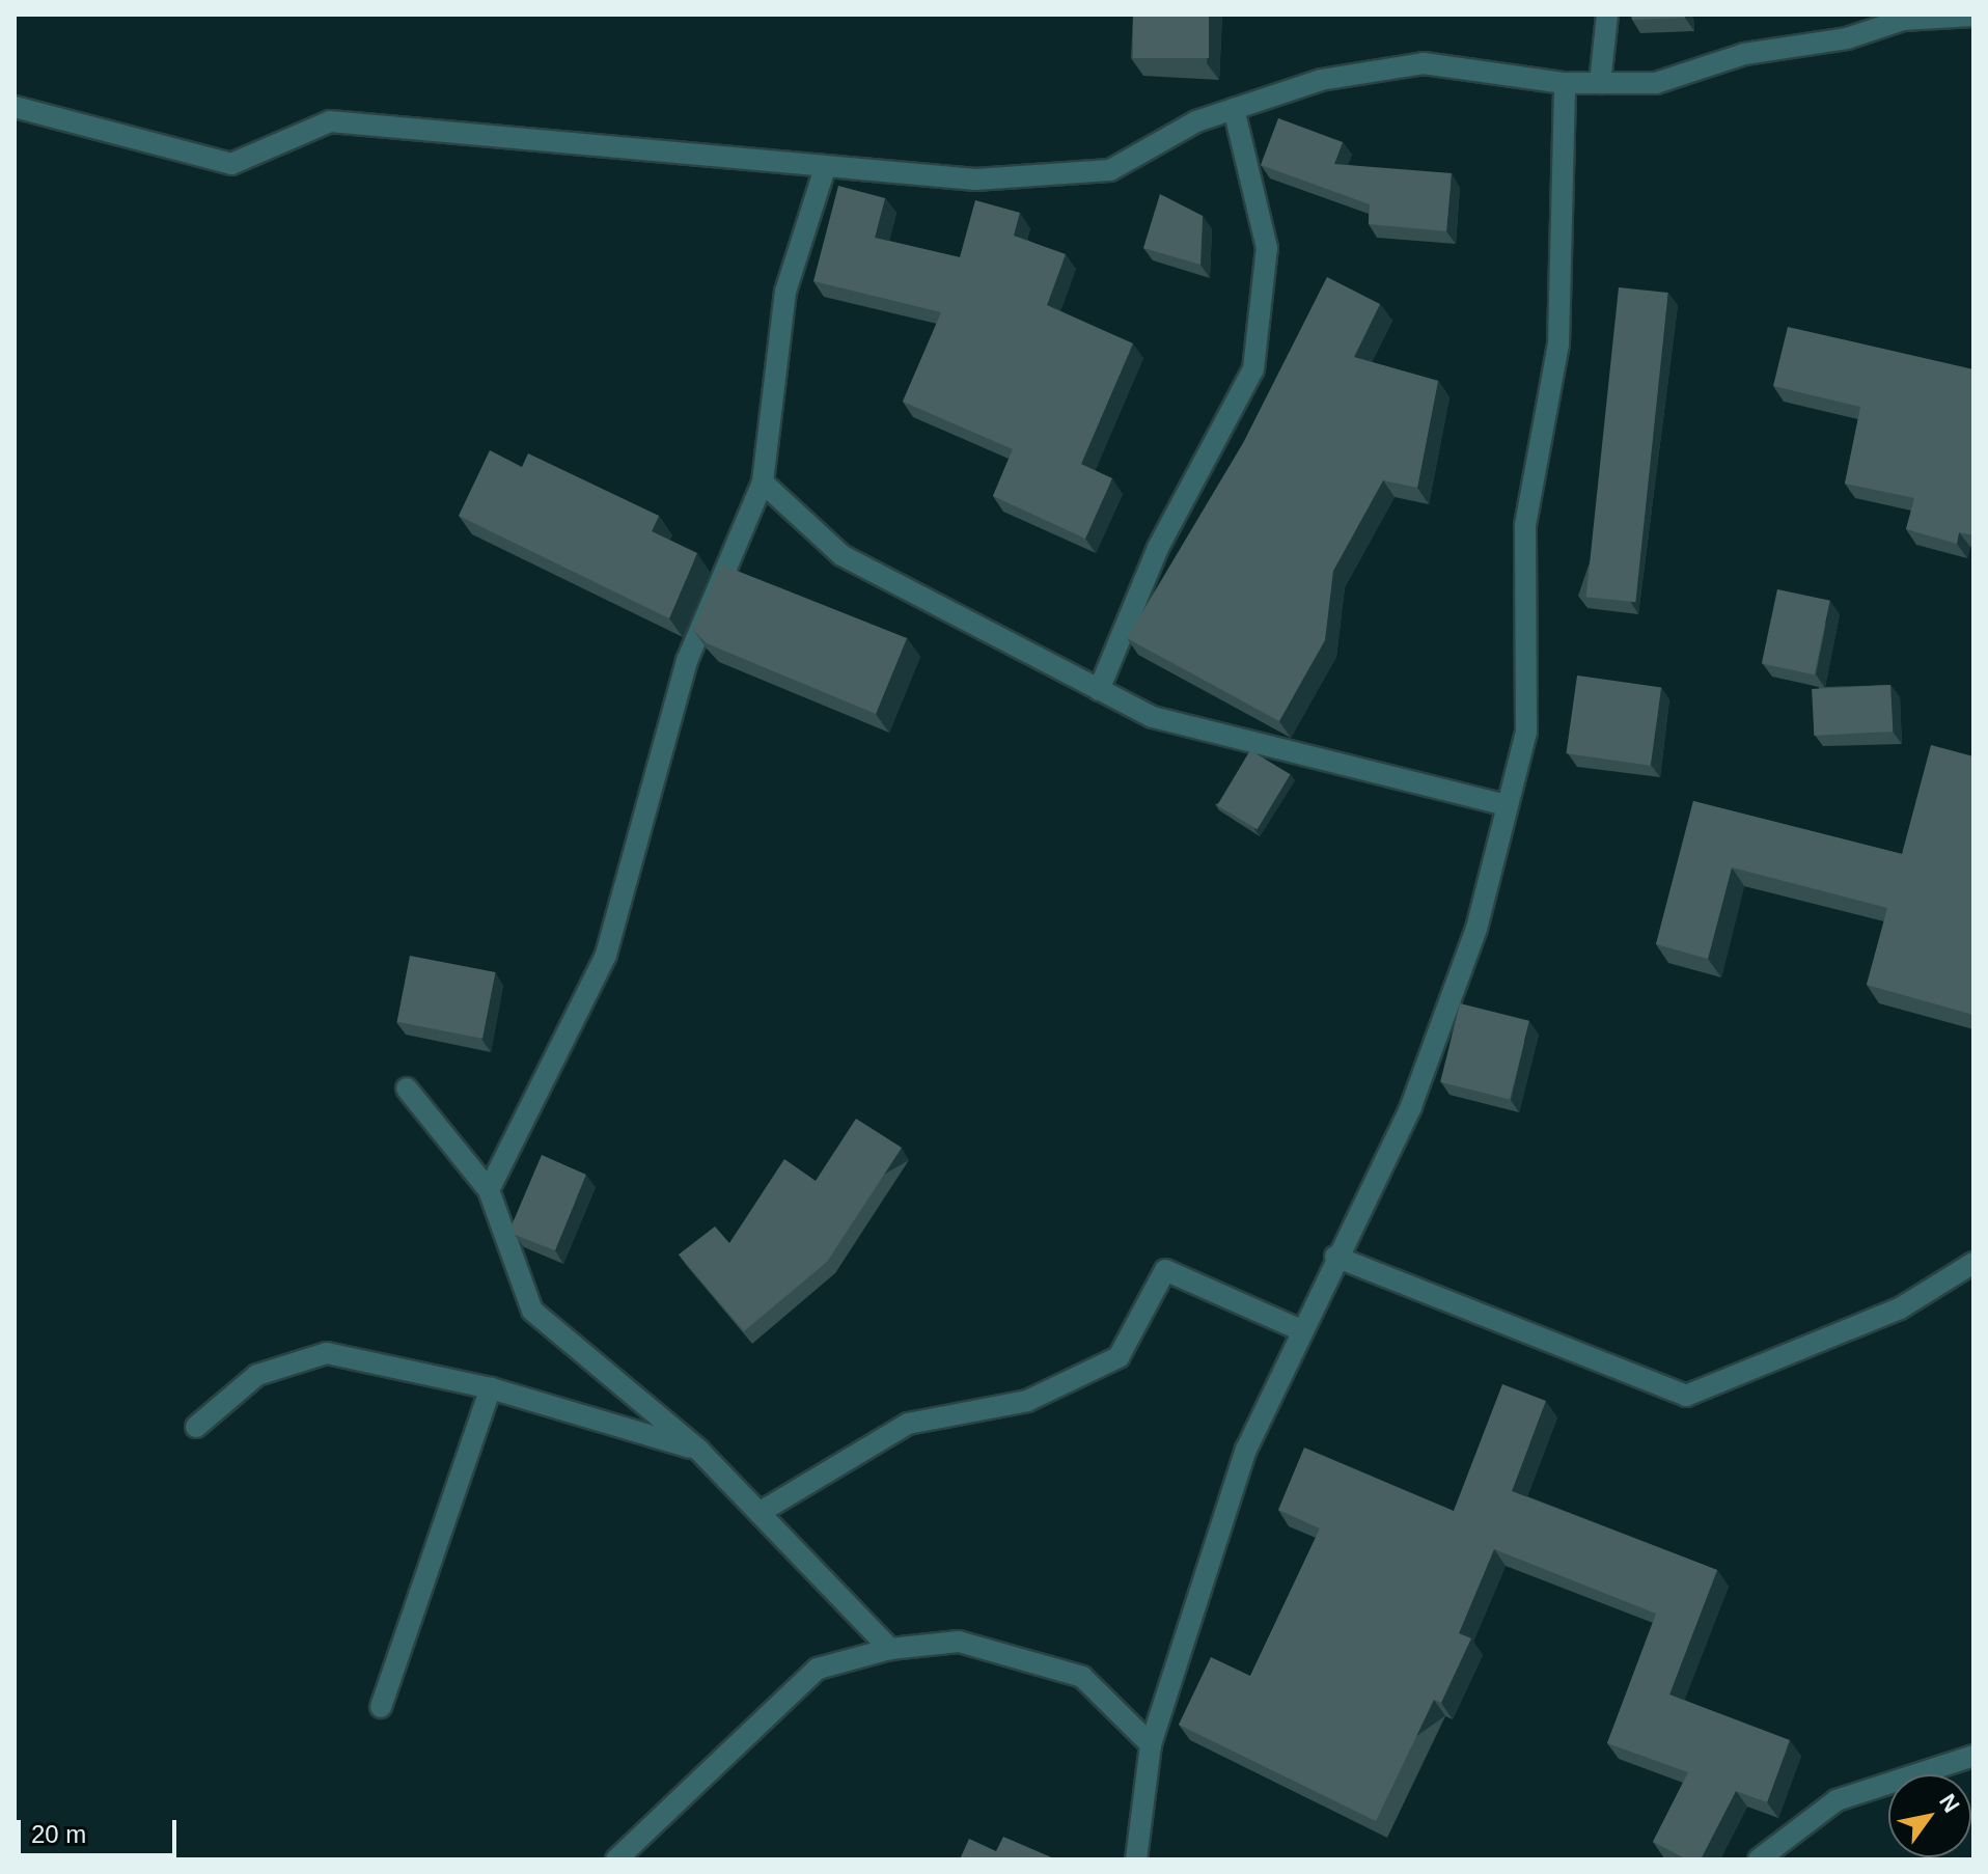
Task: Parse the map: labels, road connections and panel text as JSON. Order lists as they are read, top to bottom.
{
  "scale_bar": "20 m",
  "north": "top right"
}
